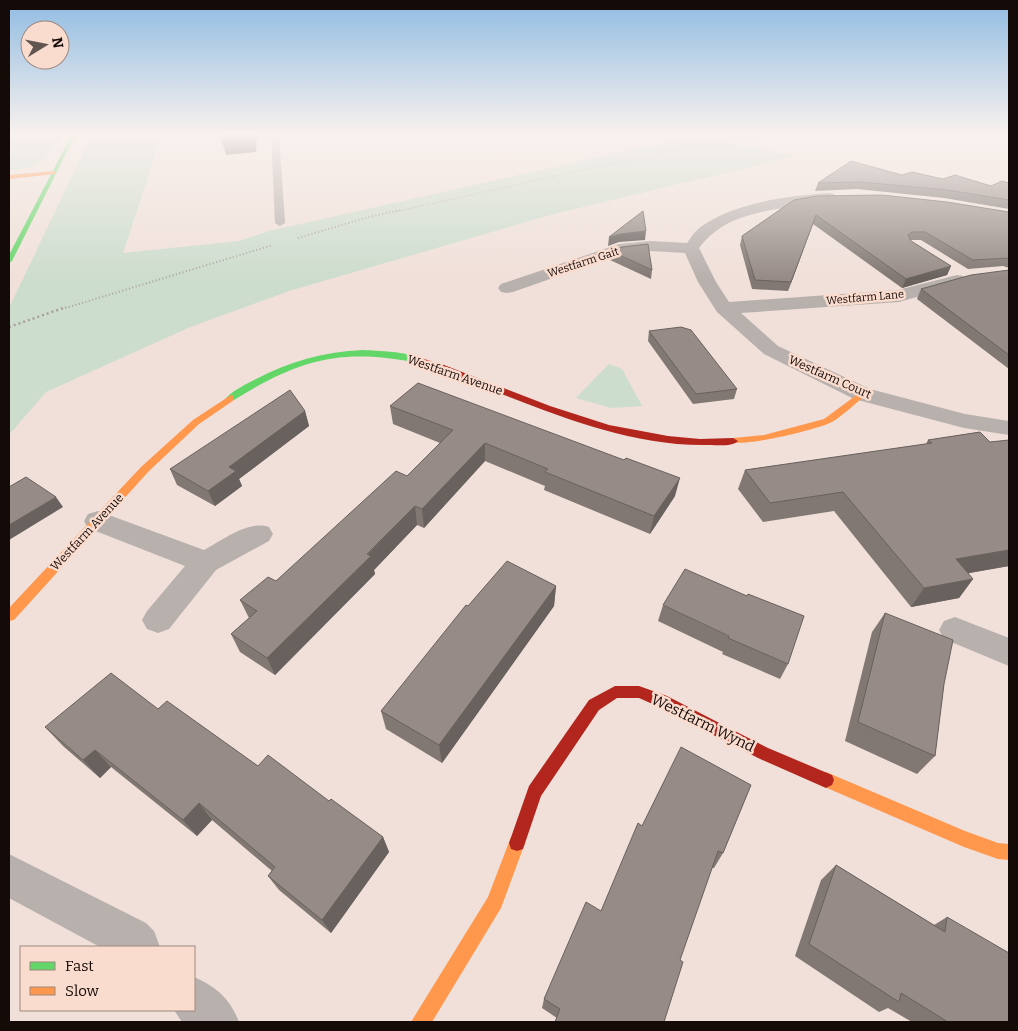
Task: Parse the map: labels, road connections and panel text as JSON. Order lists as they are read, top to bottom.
{
  "streets": {
    "street": [
      "Westfarm Gait",
      "Westfarm Lane",
      "Westfarm Avenue",
      "Westfarm Court",
      "Westfarm Wynd"
    ]
  },
  "crossings": [
    ["Westfarm Gait", "Westfarm Court"],
    ["Westfarm Lane", "Westfarm Court"],
    ["Westfarm Avenue", "Westfarm Court"]
  ],
  "legend": ["Fast", "Slow"],
  "north": "right"
}
